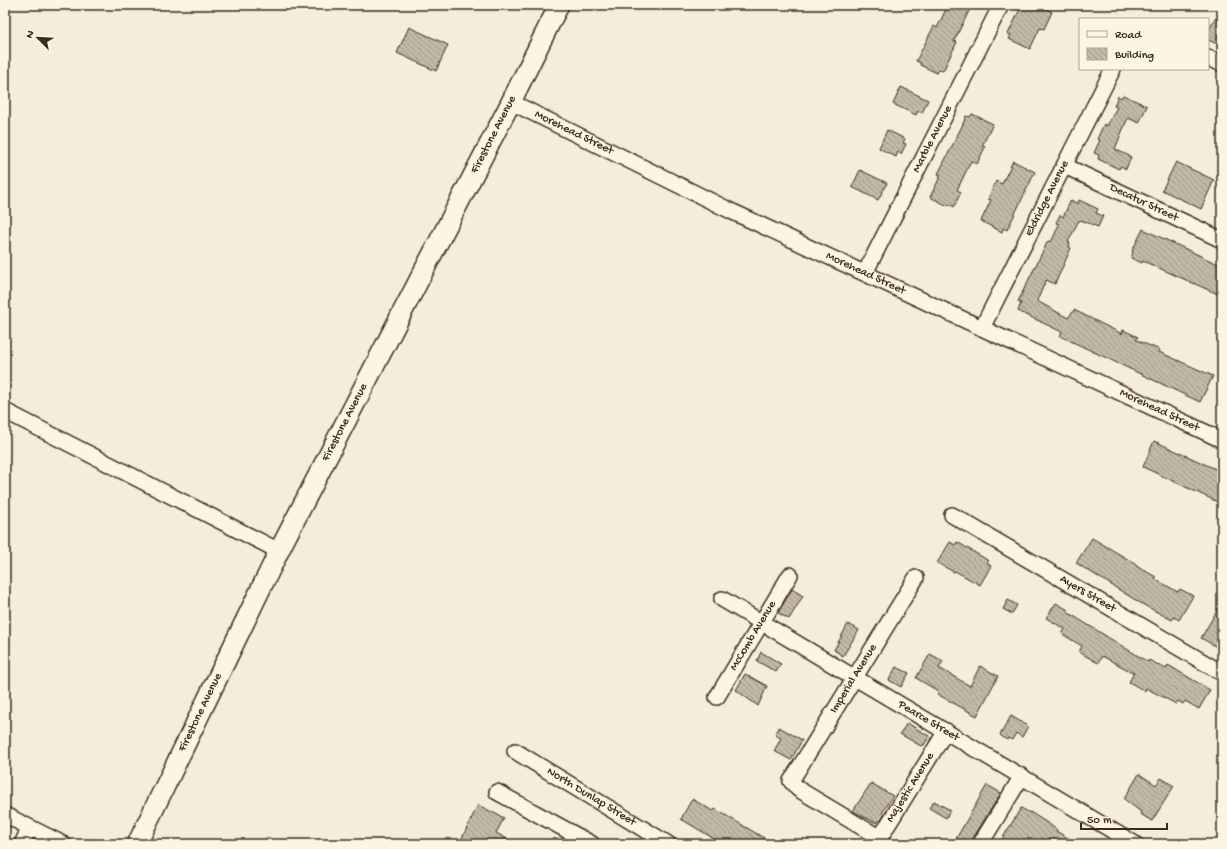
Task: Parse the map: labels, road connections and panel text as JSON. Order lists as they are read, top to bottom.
{
  "streets": {
    "main road": ["Firestone Avenue"],
    "street": [
      "Morehead Street",
      "Marble Avenue",
      "Eldridge Avenue",
      "Decatur Street",
      "Ayers Street",
      "McComb Avenue",
      "Imperial Avenue",
      "Pearce Street",
      "Majestic Avenue",
      "North Dunlap Street"
    ]
  },
  "crossings": [
    ["Morehead Street", "Firestone Avenue"],
    ["Morehead Street", "Marble Avenue"],
    ["Morehead Street", "Eldridge Avenue"],
    ["Eldridge Avenue", "Decatur Street"],
    ["McComb Avenue", "Pearce Street"],
    ["Imperial Avenue", "Pearce Street"],
    ["Imperial Avenue", "Majestic Avenue"],
    ["Pearce Street", "Majestic Avenue"]
  ],
  "legend": ["Road", "Building"],
  "scale_bar": "50 m",
  "north": "top left"
}
